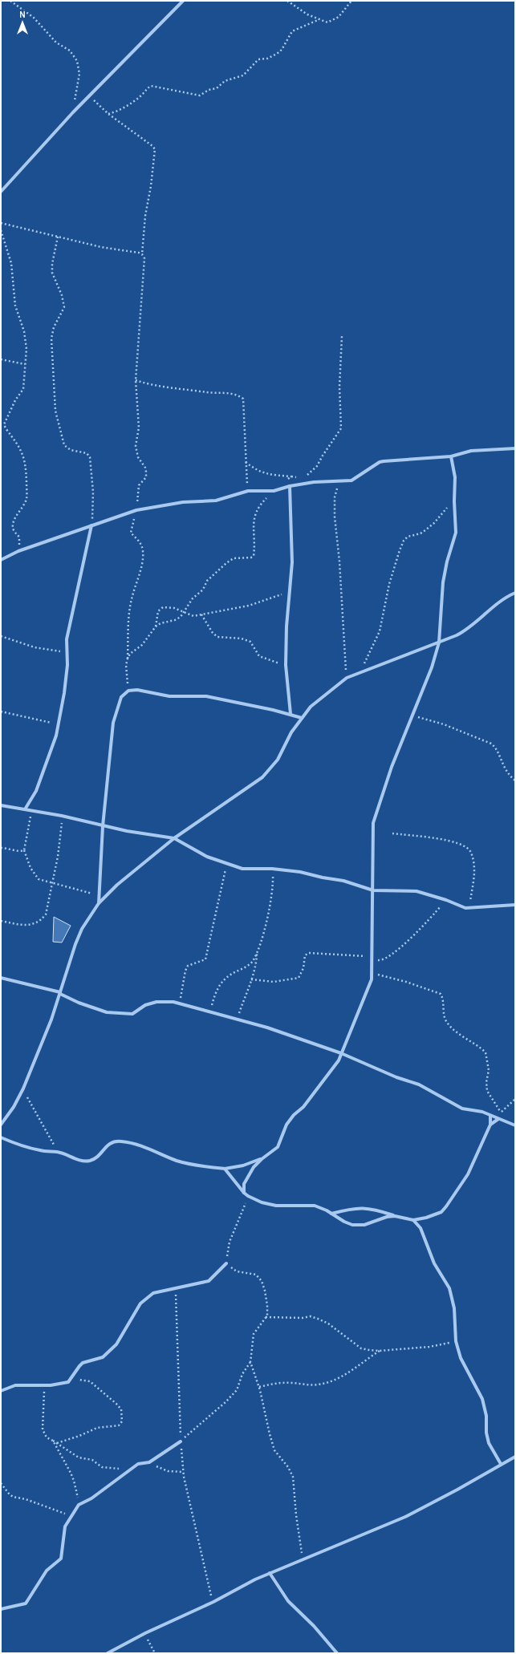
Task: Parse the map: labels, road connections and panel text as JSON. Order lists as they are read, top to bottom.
{
  "north": "top"
}
